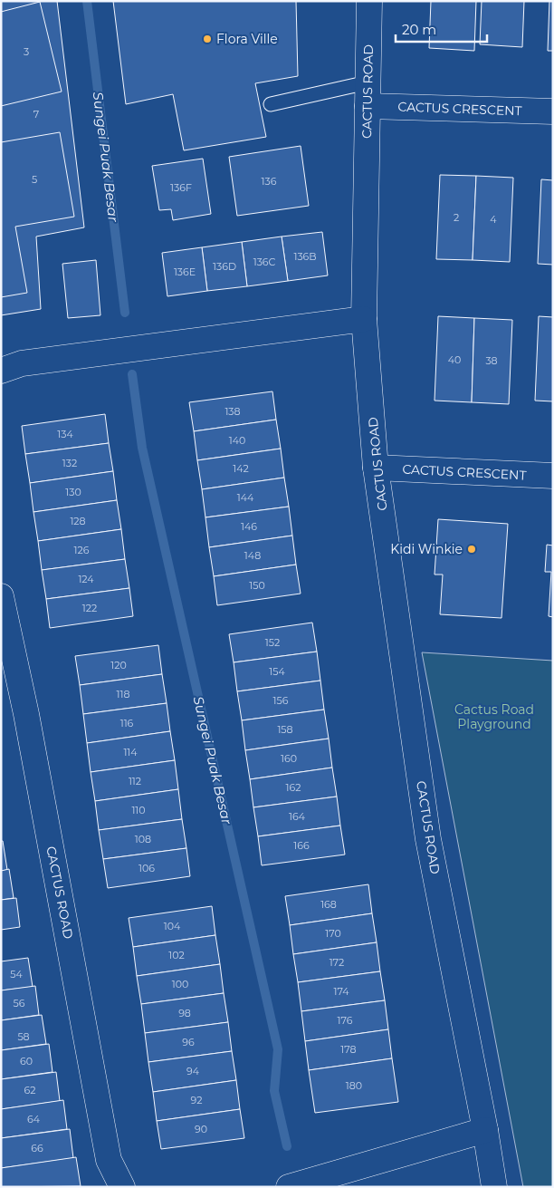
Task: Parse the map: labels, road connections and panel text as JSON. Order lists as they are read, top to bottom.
{
  "streets": {
    "street": ["CACTUS ROAD", "CACTUS CRESCENT"]
  },
  "crossings": [
    ["CACTUS ROAD", "CACTUS CRESCENT"]
  ],
  "water": ["Sungei Puak Besar"],
  "parks": ["Cactus Road Playground"],
  "places": ["Flora Ville", "Kidi Winkie"],
  "house_numbers": [
    "3",
    "7",
    "5",
    "136",
    "136F",
    "2",
    "4",
    "136B",
    "136C",
    "136D",
    "136E",
    "40",
    "38",
    "138",
    "134",
    "140",
    "132",
    "142",
    "130",
    "144",
    "128",
    "146",
    "126",
    "148",
    "124",
    "150",
    "122",
    "152",
    "120",
    "154",
    "118",
    "156",
    "116",
    "158",
    "114",
    "160",
    "112",
    "162",
    "110",
    "164",
    "108",
    "166",
    "106",
    "168",
    "104",
    "170",
    "102",
    "172",
    "54",
    "100",
    "174",
    "56",
    "98",
    "176",
    "58",
    "96",
    "178",
    "60",
    "94",
    "180",
    "62",
    "92",
    "64",
    "90",
    "66"
  ],
  "scale_bar": "20 m"
}
